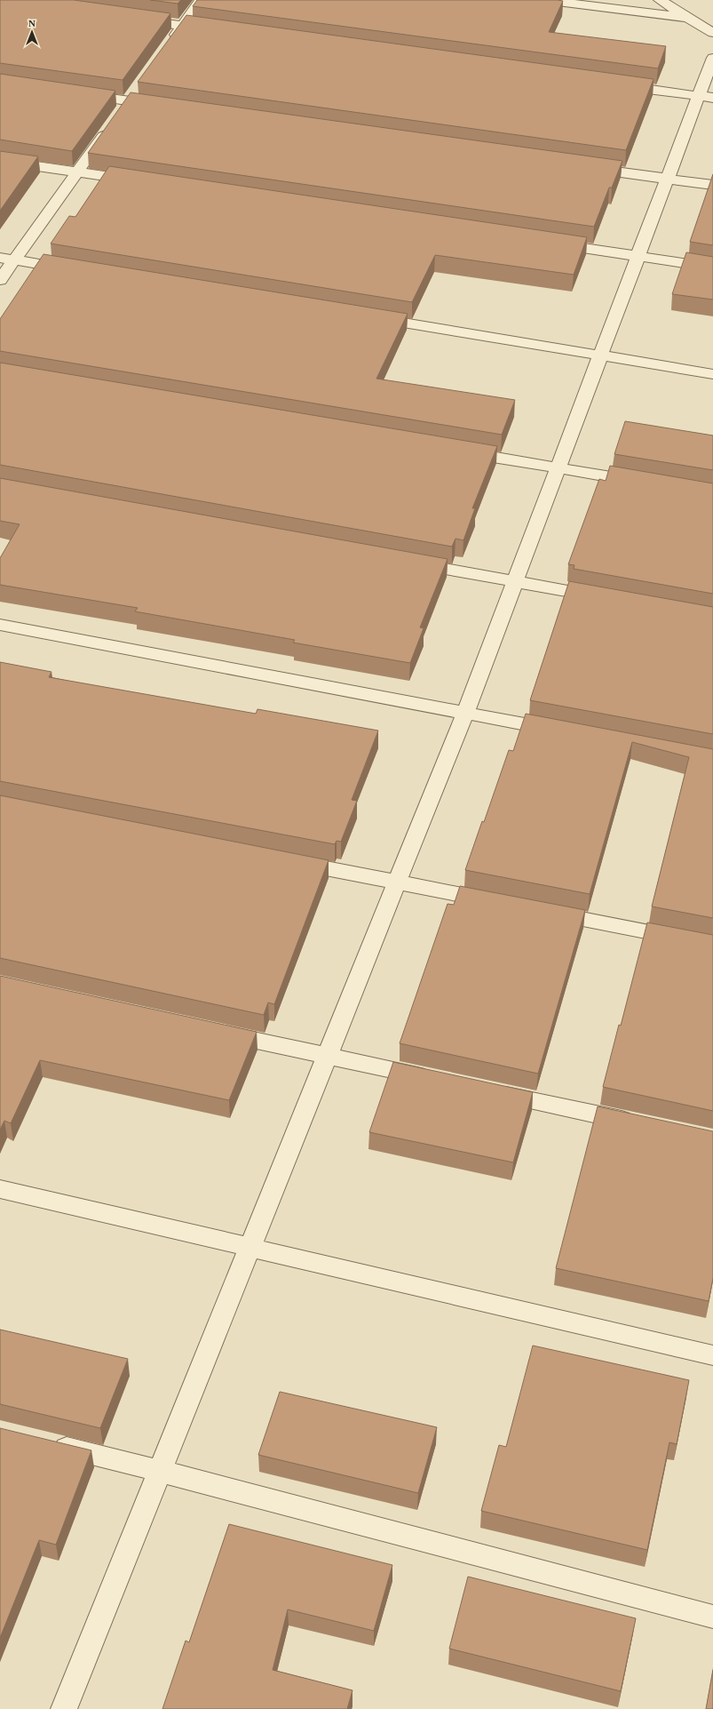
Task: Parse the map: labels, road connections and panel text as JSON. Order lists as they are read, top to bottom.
{
  "north": "top"
}
